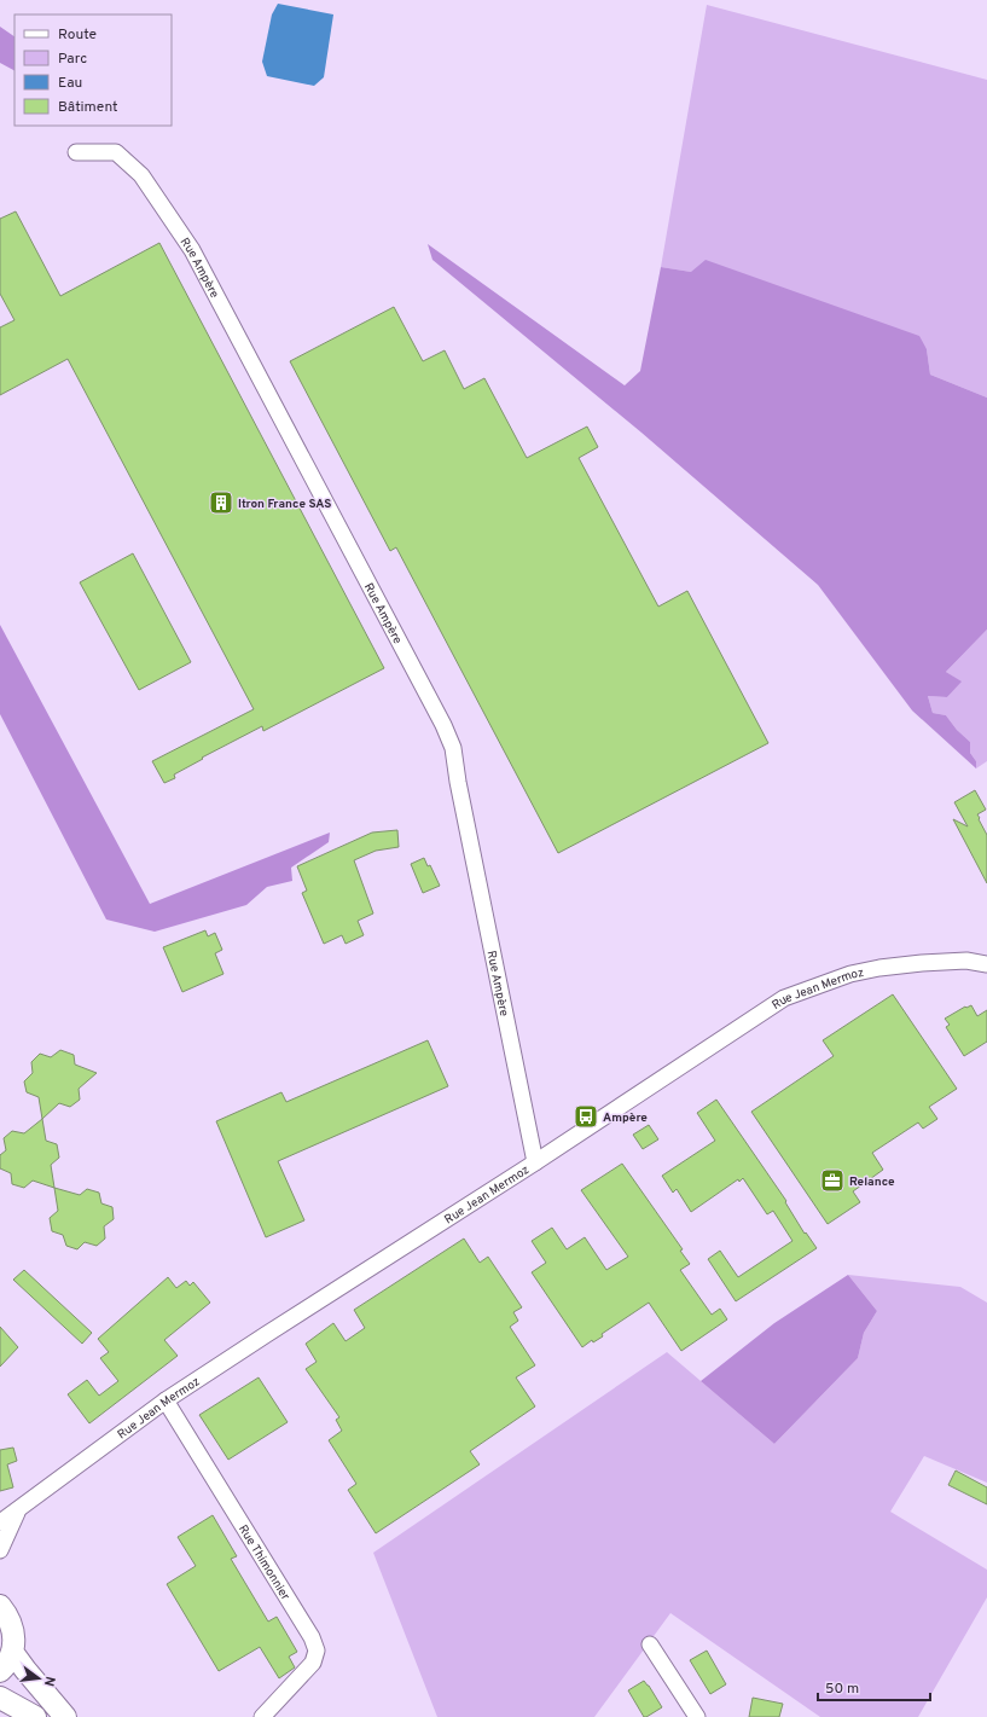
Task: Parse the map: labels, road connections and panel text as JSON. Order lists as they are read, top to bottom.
{
  "streets": {
    "street": ["Rue Ampère", "Rue Jean Mermoz", "Rue Thimonnier"]
  },
  "crossings": [
    ["Rue Ampère", "Rue Jean Mermoz"],
    ["Rue Jean Mermoz", "Rue Thimonnier"]
  ],
  "places": {
    "building": ["Itron France SAS"],
    "bus stop": ["Ampère"],
    "office": ["Relance"]
  },
  "legend": [
    "Route",
    "Parc",
    "Eau",
    "Bâtiment"
  ],
  "scale_bar": "50 m",
  "north": "right"
}
